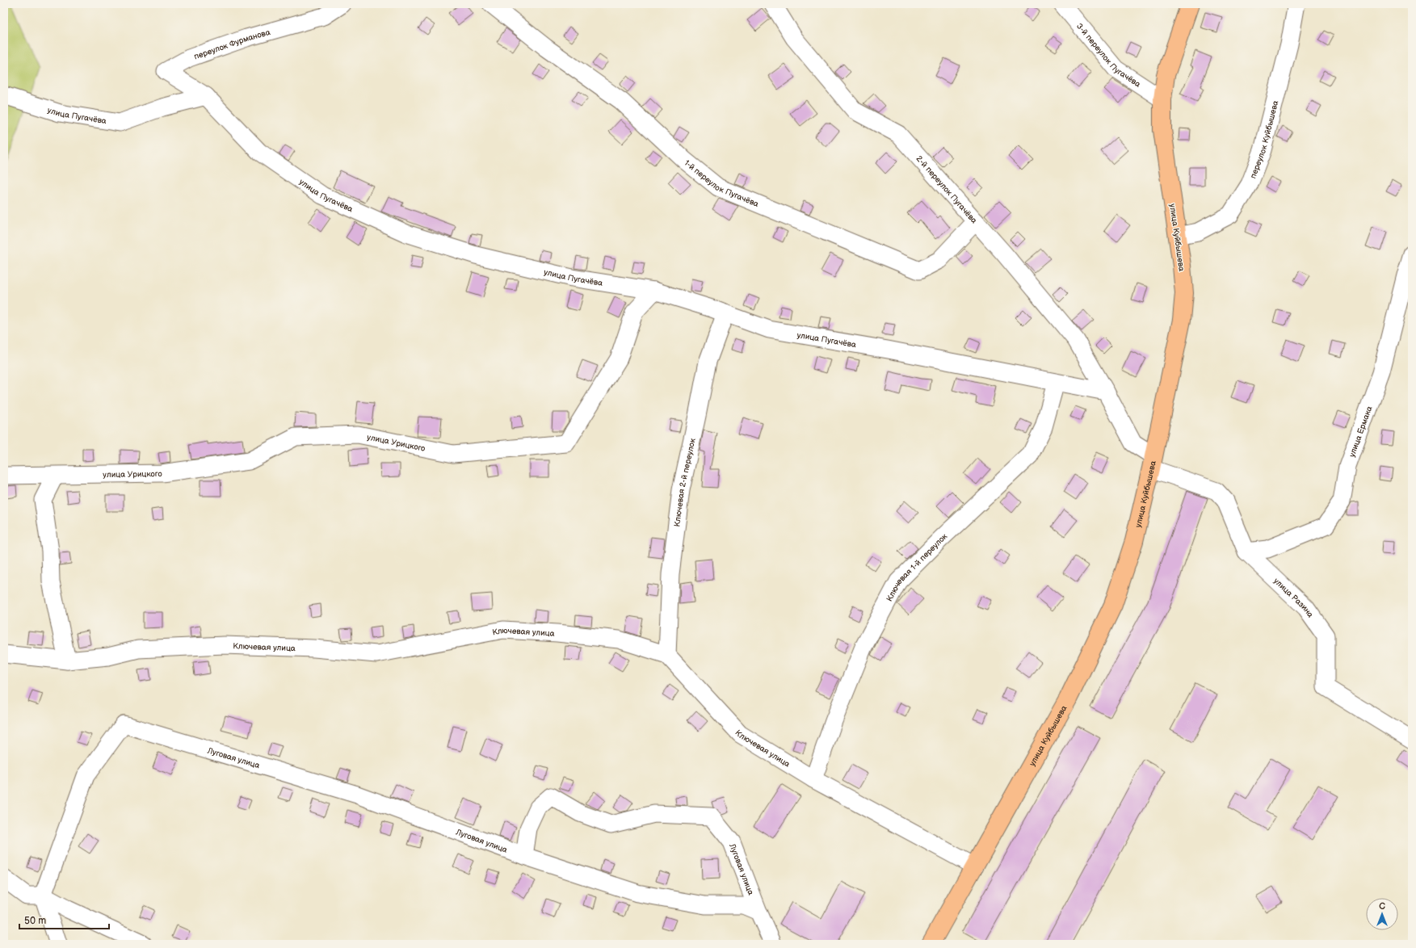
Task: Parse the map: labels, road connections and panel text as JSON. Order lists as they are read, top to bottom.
{
  "streets": {
    "main road": ["улица Куйбышева"],
    "street": [
      "переулок Фурманова",
      "3-й переулок Пугачёва",
      "улица Пугачёва",
      "переулок Куйбышева",
      "1-й переулок Пугачёва",
      "2-й переулок Пугачёва",
      "улица Ермака",
      "улица Урицкого",
      "Ключевая 2-й переулок",
      "Ключевая 1-й переулок",
      "улица Разина",
      "Ключевая улица",
      "Луговая улица"
    ]
  },
  "crossings": [
    ["переулок Фурманова", "улица Пугачёва"],
    ["3-й переулок Пугачёва", "улица Куйбышева"],
    ["улица Пугачёва", "2-й переулок Пугачёва"],
    ["улица Пугачёва", "улица Урицкого"],
    ["улица Пугачёва", "Ключевая 2-й переулок"],
    ["улица Пугачёва", "Ключевая 1-й переулок"],
    ["переулок Куйбышева", "улица Куйбышева"],
    ["1-й переулок Пугачёва", "2-й переулок Пугачёва"],
    ["улица Куйбышева", "улица Разина"],
    ["улица Куйбышева", "Ключевая улица"],
    ["улица Ермака", "улица Разина"],
    ["Ключевая 2-й переулок", "Ключевая улица"],
    ["Ключевая 1-й переулок", "Ключевая улица"]
  ],
  "scale_bar": "50 m",
  "north": "top"
}
